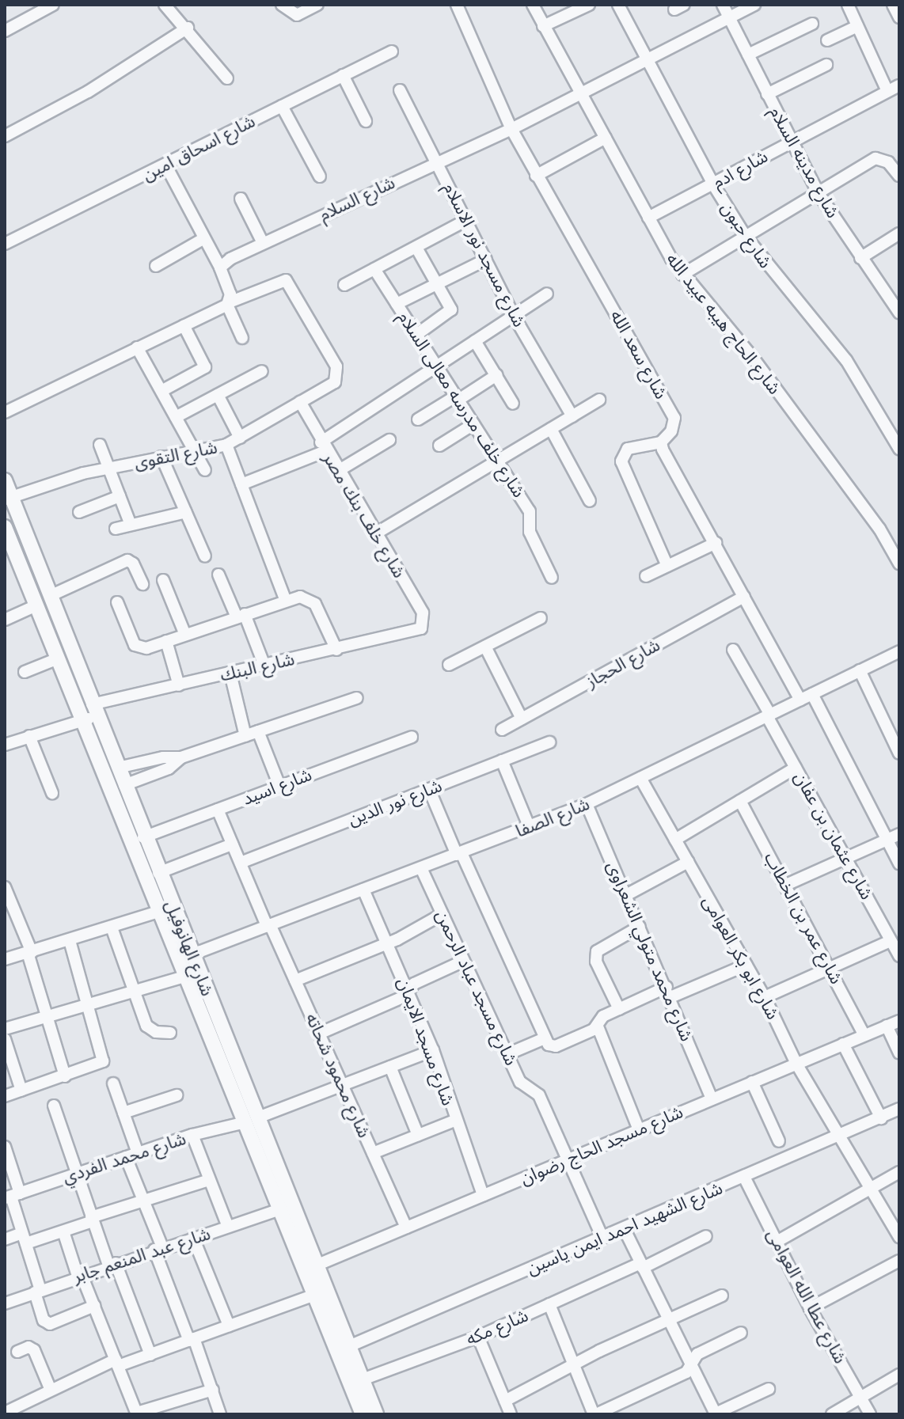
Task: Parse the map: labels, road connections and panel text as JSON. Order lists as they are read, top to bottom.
{
  "streets": {
    "street": [
      "شارع اسحاق امين",
      "شارع مدينه السلام",
      "شارع ادم",
      "شارع السلام",
      "شارع حبون",
      "شارع مسجد نور الاسلام",
      "شارع الحاج هيبه عبيد الله",
      "شارع سعد الله",
      "شارع خلف مدرسه معالى السلام",
      "شارع التقوى",
      "شارع خلف بنك مصر",
      "شارع الحجاز",
      "شارع البنك",
      "شارع اسيد",
      "شارع نور الدين",
      "شارع الصفا",
      "شارع عثمان بن عفان",
      "شارع عمر بن الخطاب",
      "شارع الهانوفيل",
      "شارع محمد متولي الشعراوى",
      "شارع ابو بكر العوامى",
      "شارع مسجد عباد الرحمن",
      "شارع مسجد الايمان",
      "شارع محمود شحاته",
      "شارع مسجد الحاج رضوان",
      "شارع محمد الفردي",
      "شارع الشهيد احمد ايمن ياسين",
      "شارع عبد المنعم جابر",
      "شارع عطا الله العوامى",
      "شارع مكه"
    ]
  },
  "crossings": [
    ["شارع مدينه السلام", "شارع ادم"],
    ["شارع مدينه السلام", "شارع السلام"],
    ["شارع ادم", "شارع حبون"],
    ["شارع ادم", "شارع الحاج هيبه عبيد الله"],
    ["شارع السلام", "شارع حبون"],
    ["شارع السلام", "شارع مسجد نور الاسلام"],
    ["شارع السلام", "شارع الحاج هيبه عبيد الله"],
    ["شارع السلام", "شارع سعد الله"],
    ["شارع التقوى", "شارع خلف بنك مصر"],
    ["شارع التقوى", "شارع الهانوفيل"],
    ["شارع خلف بنك مصر", "شارع البنك"],
    ["شارع البنك", "شارع الهانوفيل"],
    ["شارع اسيد", "شارع الهانوفيل"],
    ["شارع اسيد", "شارع محمود شحاته"],
    ["شارع نور الدين", "شارع محمود شحاته"],
    ["شارع الصفا", "شارع عثمان بن عفان"],
    ["شارع الصفا", "شارع الهانوفيل"],
    ["شارع الصفا", "شارع محمد متولي الشعراوى"],
    ["شارع الصفا", "شارع ابو بكر العوامى"],
    ["شارع الصفا", "شارع مسجد عباد الرحمن"],
    ["شارع الصفا", "شارع مسجد الايمان"],
    ["شارع الصفا", "شارع محمود شحاته"],
    ["شارع عمر بن الخطاب", "شارع مسجد الحاج رضوان"],
    ["شارع الهانوفيل", "شارع مسجد الحاج رضوان"],
    ["شارع الهانوفيل", "شارع محمد الفردي"],
    ["شارع الهانوفيل", "شارع الشهيد احمد ايمن ياسين"],
    ["شارع الهانوفيل", "شارع عبد المنعم جابر"],
    ["شارع الهانوفيل", "شارع مكه"],
    ["شارع محمد متولي الشعراوى", "شارع مسجد الحاج رضوان"],
    ["شارع ابو بكر العوامى", "شارع مسجد الحاج رضوان"],
    ["شارع ابو بكر العوامى", "شارع الشهيد احمد ايمن ياسين"],
    ["شارع مسجد عباد الرحمن", "شارع مسجد الحاج رضوان"],
    ["شارع مسجد عباد الرحمن", "شارع الشهيد احمد ايمن ياسين"],
    ["شارع مسجد الايمان", "شارع مسجد الحاج رضوان"],
    ["شارع مسجد الايمان", "شارع محمد الفردي"],
    ["شارع محمود شحاته", "شارع مسجد الحاج رضوان"],
    ["شارع محمود شحاته", "شارع محمد الفردي"],
    ["شارع الشهيد احمد ايمن ياسين", "شارع عطا الله العوامى"]
  ]
}
